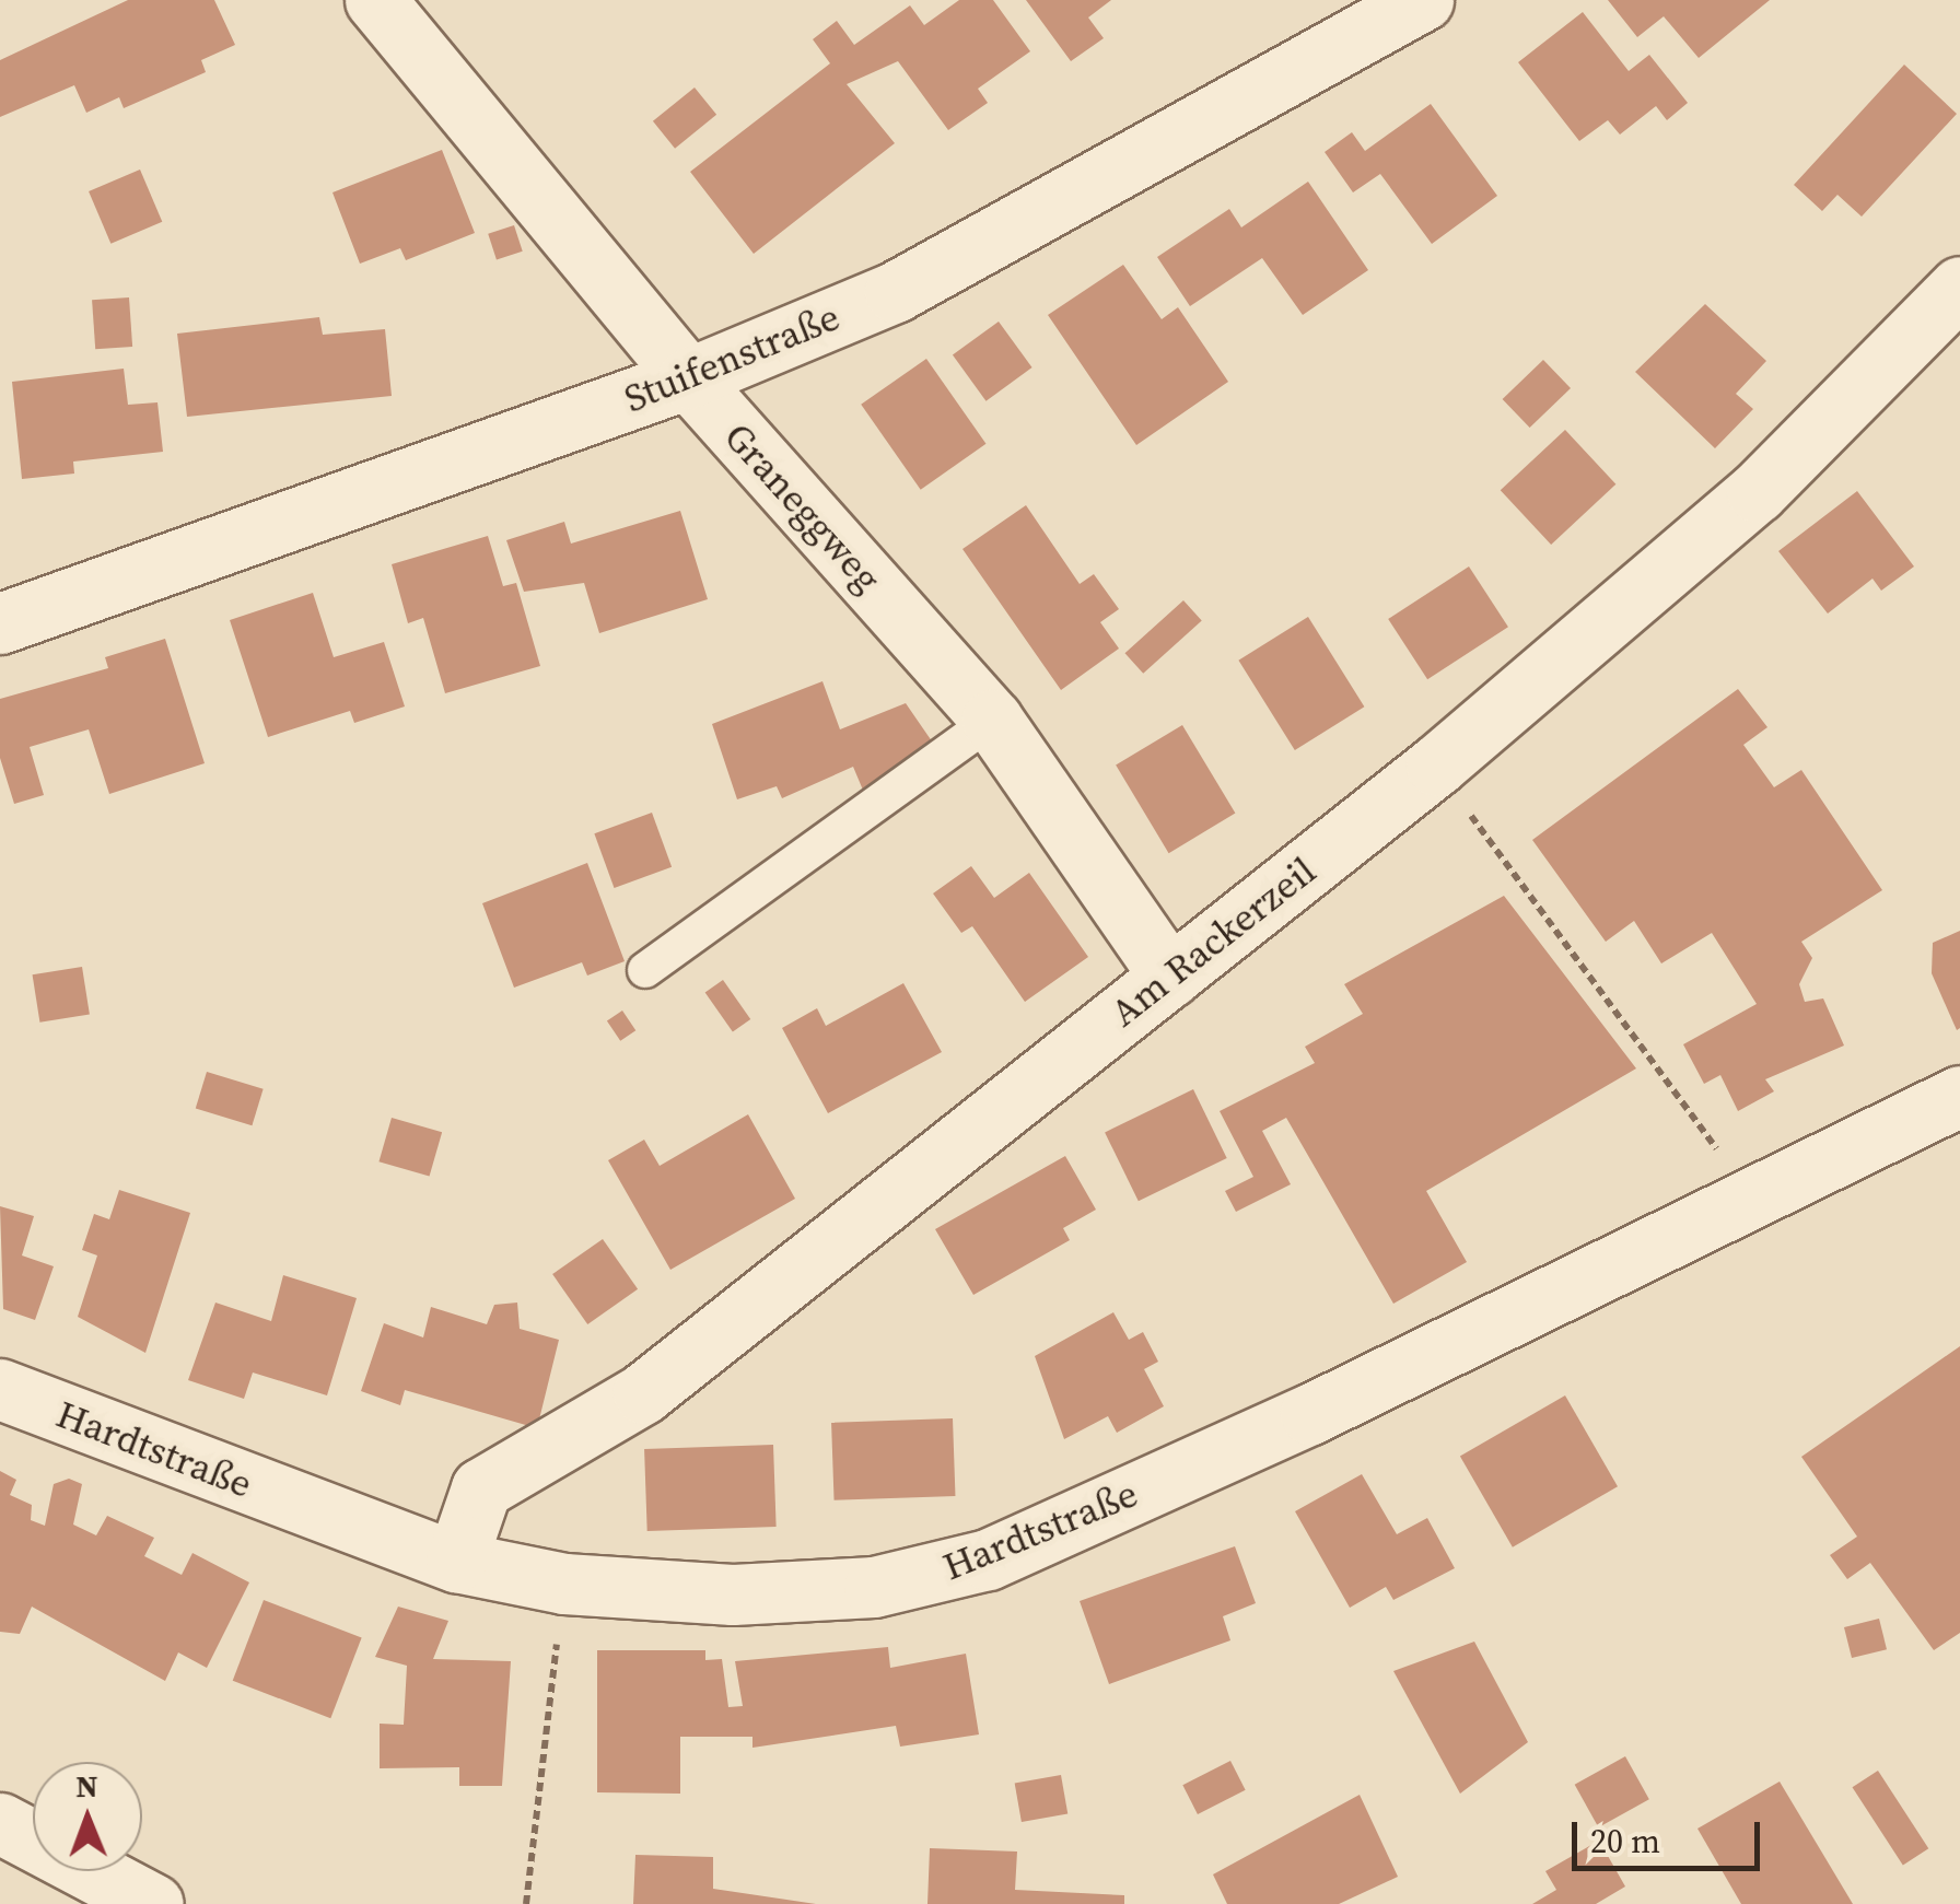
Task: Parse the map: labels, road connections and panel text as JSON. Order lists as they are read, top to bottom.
{
  "streets": {
    "street": [
      "Stuifenstraße",
      "Graneggweg",
      "Am Rackerzeil",
      "Hardtstraße"
    ]
  },
  "crossings": [
    ["Stuifenstraße", "Graneggweg"],
    ["Graneggweg", "Am Rackerzeil"],
    ["Am Rackerzeil", "Hardtstraße"]
  ],
  "scale_bar": "20 m",
  "north": "top"
}
